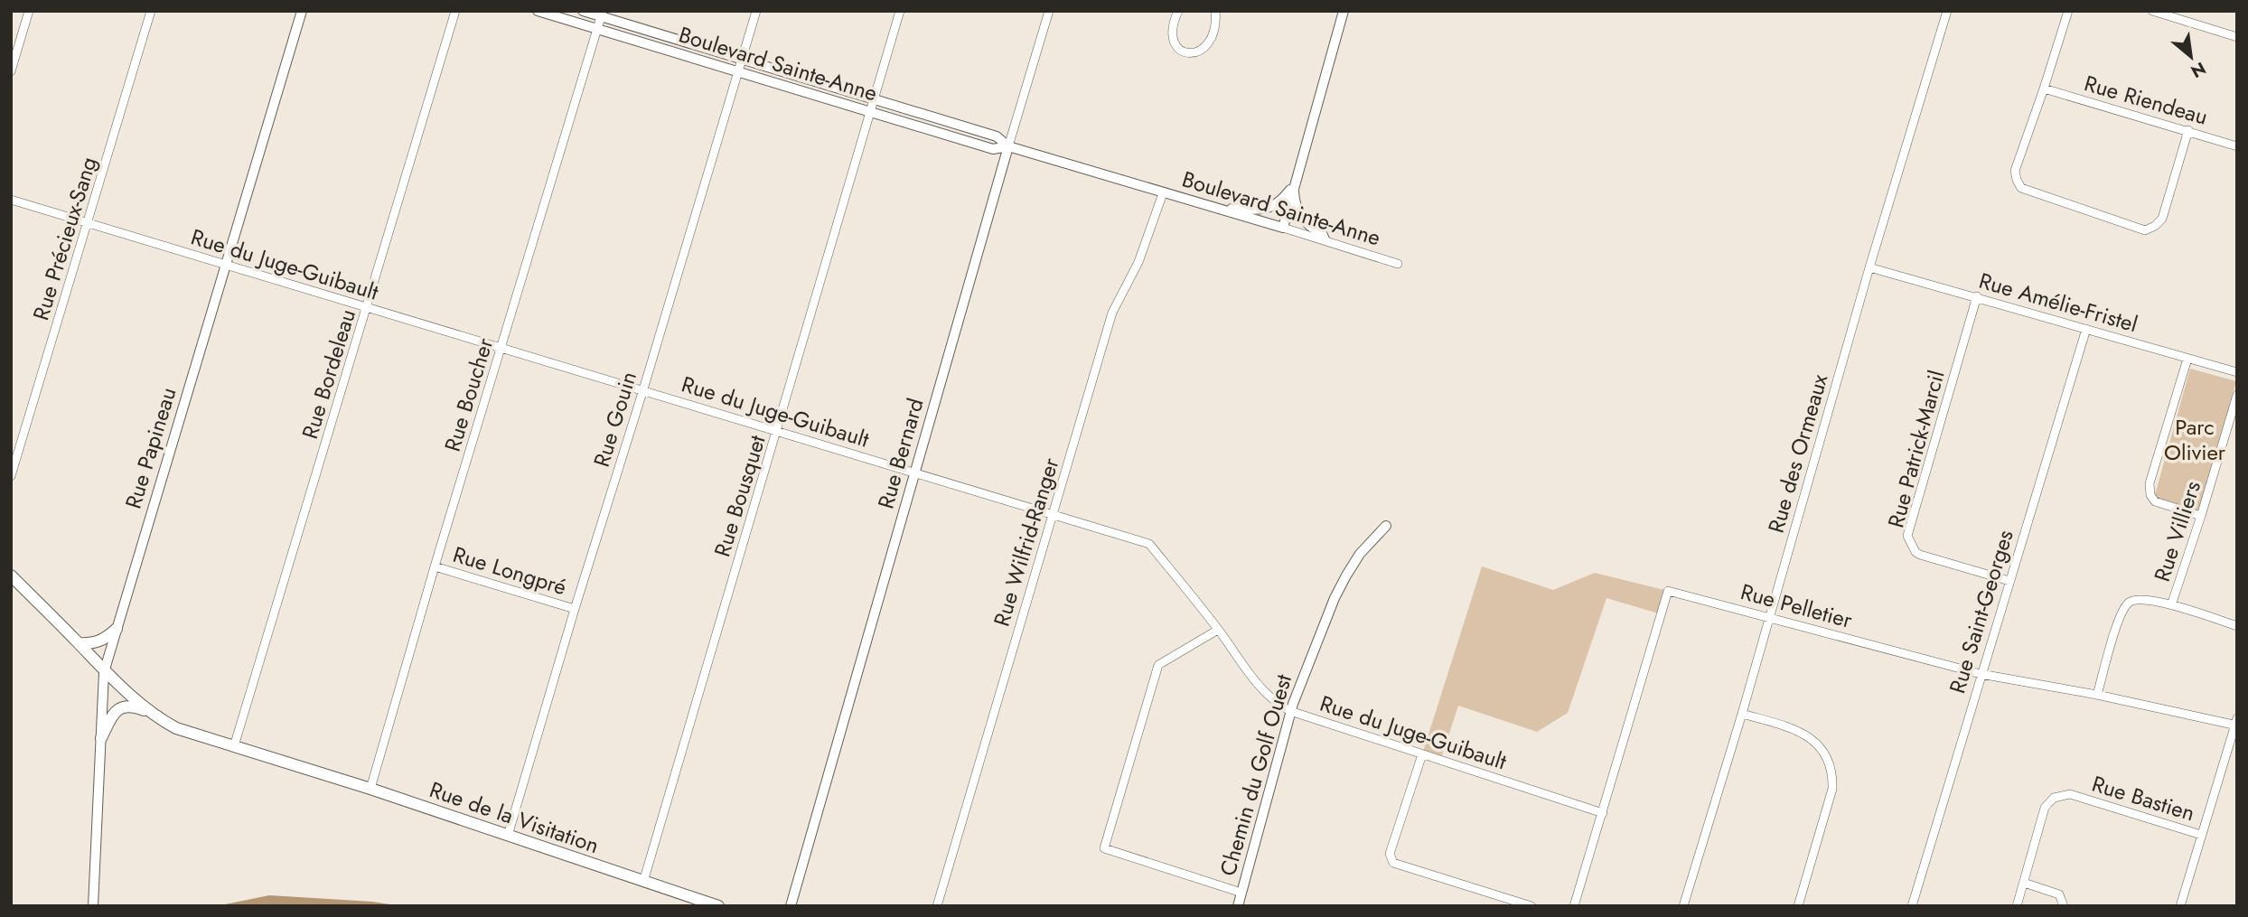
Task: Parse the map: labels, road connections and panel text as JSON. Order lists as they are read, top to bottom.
{
  "streets": {
    "main road": ["Rue de la Visitation"],
    "street": [
      "Boulevard Sainte-Anne",
      "Rue Riendeau",
      "Rue Précieux-Sang",
      "Rue du Juge-Guibault",
      "Rue Amélie-Fristel",
      "Rue Bordeleau",
      "Rue Boucher",
      "Rue Gouin",
      "Rue Papineau",
      "Rue Patrick-Marcil",
      "Rue Bernard",
      "Rue des Ormeaux",
      "Rue Bousquet",
      "Rue Villiers",
      "Rue Wilfrid-Ranger",
      "Rue Longpré",
      "Rue Pelletier",
      "Rue Saint-Georges",
      "Chemin du Golf Ouest",
      "Rue Bastien"
    ]
  },
  "crossings": [
    ["Boulevard Sainte-Anne", "Rue Boucher"],
    ["Boulevard Sainte-Anne", "Rue Gouin"],
    ["Boulevard Sainte-Anne", "Rue Bernard"],
    ["Boulevard Sainte-Anne", "Rue Bousquet"],
    ["Boulevard Sainte-Anne", "Rue Wilfrid-Ranger"],
    ["Rue Précieux-Sang", "Rue du Juge-Guibault"],
    ["Rue du Juge-Guibault", "Rue Bordeleau"],
    ["Rue du Juge-Guibault", "Rue Boucher"],
    ["Rue du Juge-Guibault", "Rue Gouin"],
    ["Rue du Juge-Guibault", "Rue Papineau"],
    ["Rue du Juge-Guibault", "Rue Bernard"],
    ["Rue du Juge-Guibault", "Rue Bousquet"],
    ["Rue du Juge-Guibault", "Rue Wilfrid-Ranger"],
    ["Rue du Juge-Guibault", "Rue Pelletier"],
    ["Rue du Juge-Guibault", "Chemin du Golf Ouest"],
    ["Rue Amélie-Fristel", "Rue Patrick-Marcil"],
    ["Rue Amélie-Fristel", "Rue des Ormeaux"],
    ["Rue Amélie-Fristel", "Rue Saint-Georges"],
    ["Rue Bordeleau", "Rue de la Visitation"],
    ["Rue Boucher", "Rue Longpré"],
    ["Rue Boucher", "Rue de la Visitation"],
    ["Rue Gouin", "Rue Longpré"],
    ["Rue Gouin", "Rue de la Visitation"],
    ["Rue Patrick-Marcil", "Rue Saint-Georges"],
    ["Rue des Ormeaux", "Rue Pelletier"],
    ["Rue Bousquet", "Rue de la Visitation"],
    ["Rue Pelletier", "Rue Saint-Georges"]
  ],
  "parks": ["Parc Olivier"],
  "north": "bottom right"
}
